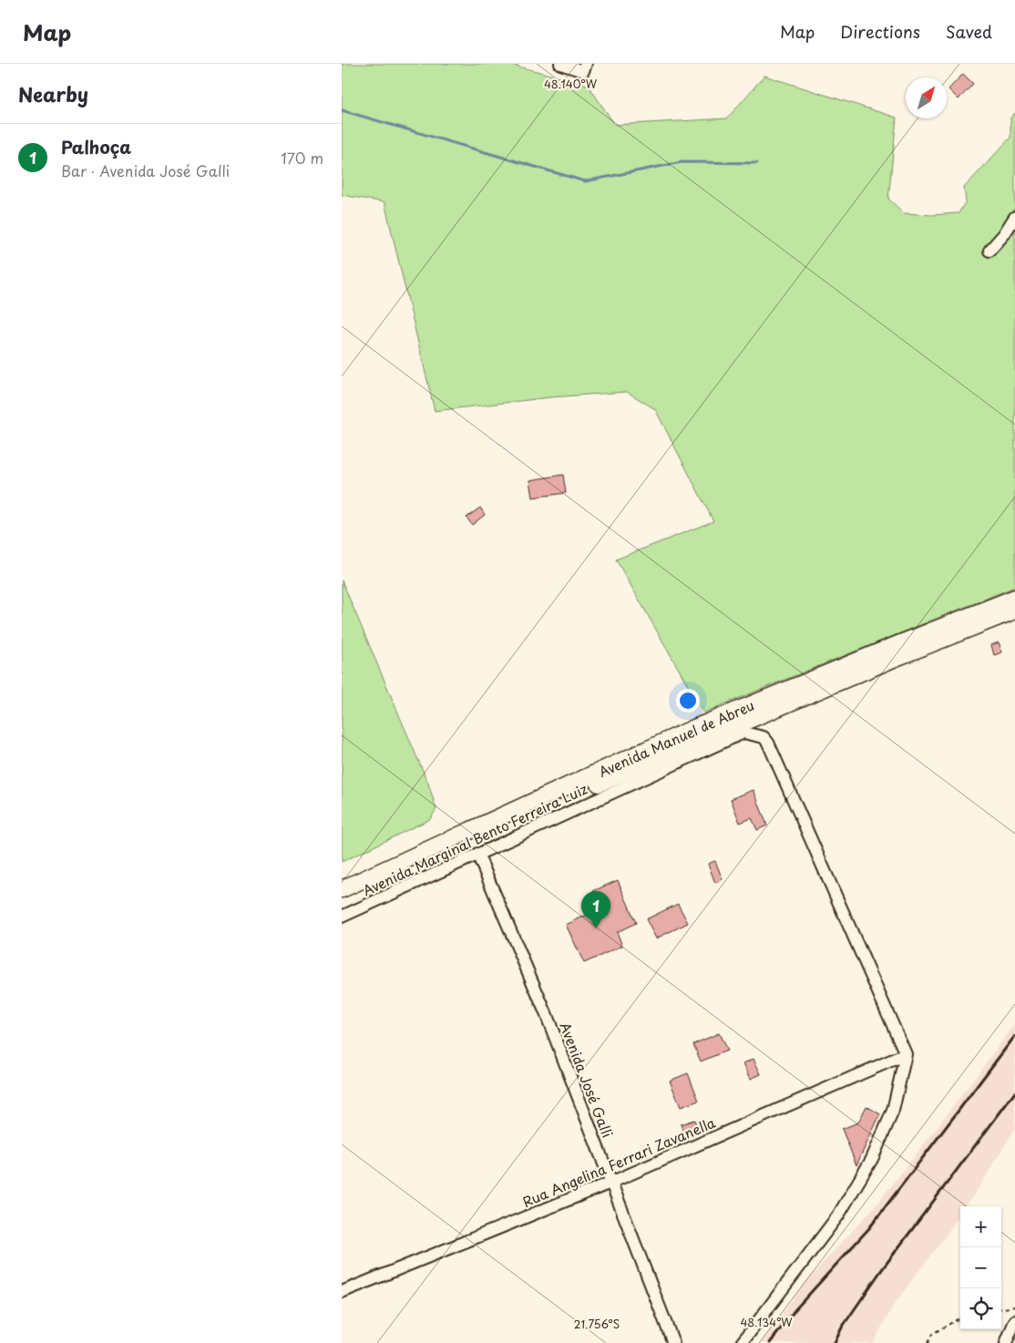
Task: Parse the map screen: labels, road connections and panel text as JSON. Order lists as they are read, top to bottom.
{
  "streets": {
    "main road": ["Avenida Manuel de Abreu"],
    "street": ["Avenida Marginal Bento Ferreira Luiz", "Avenida José Galli", "Rua Angelina Ferrari Zavanella"]
  },
  "crossings": [
    ["Avenida Marginal Bento Ferreira Luiz", "Avenida José Galli"],
    ["Avenida Marginal Bento Ferreira Luiz", "Rua Angelina Ferrari Zavanella"],
    ["Avenida José Galli", "Rua Angelina Ferrari Zavanella"]
  ],
  "north": "top right",
  "page": {
    "header": "Map",
    "nav": ["Map", "Directions", "Saved"],
    "heading": "Nearby",
    "list": [
      {
        "mark": "1",
        "name": "Palhoça",
        "note": "Bar · Avenida José Galli",
        "value": "170 m"
      }
    ],
    "pins": "1",
    "map_buttons": ["+", "−"]
  },
  "coordinates": ["48.140°W", "48.134°W", "21.756°S"]
}
